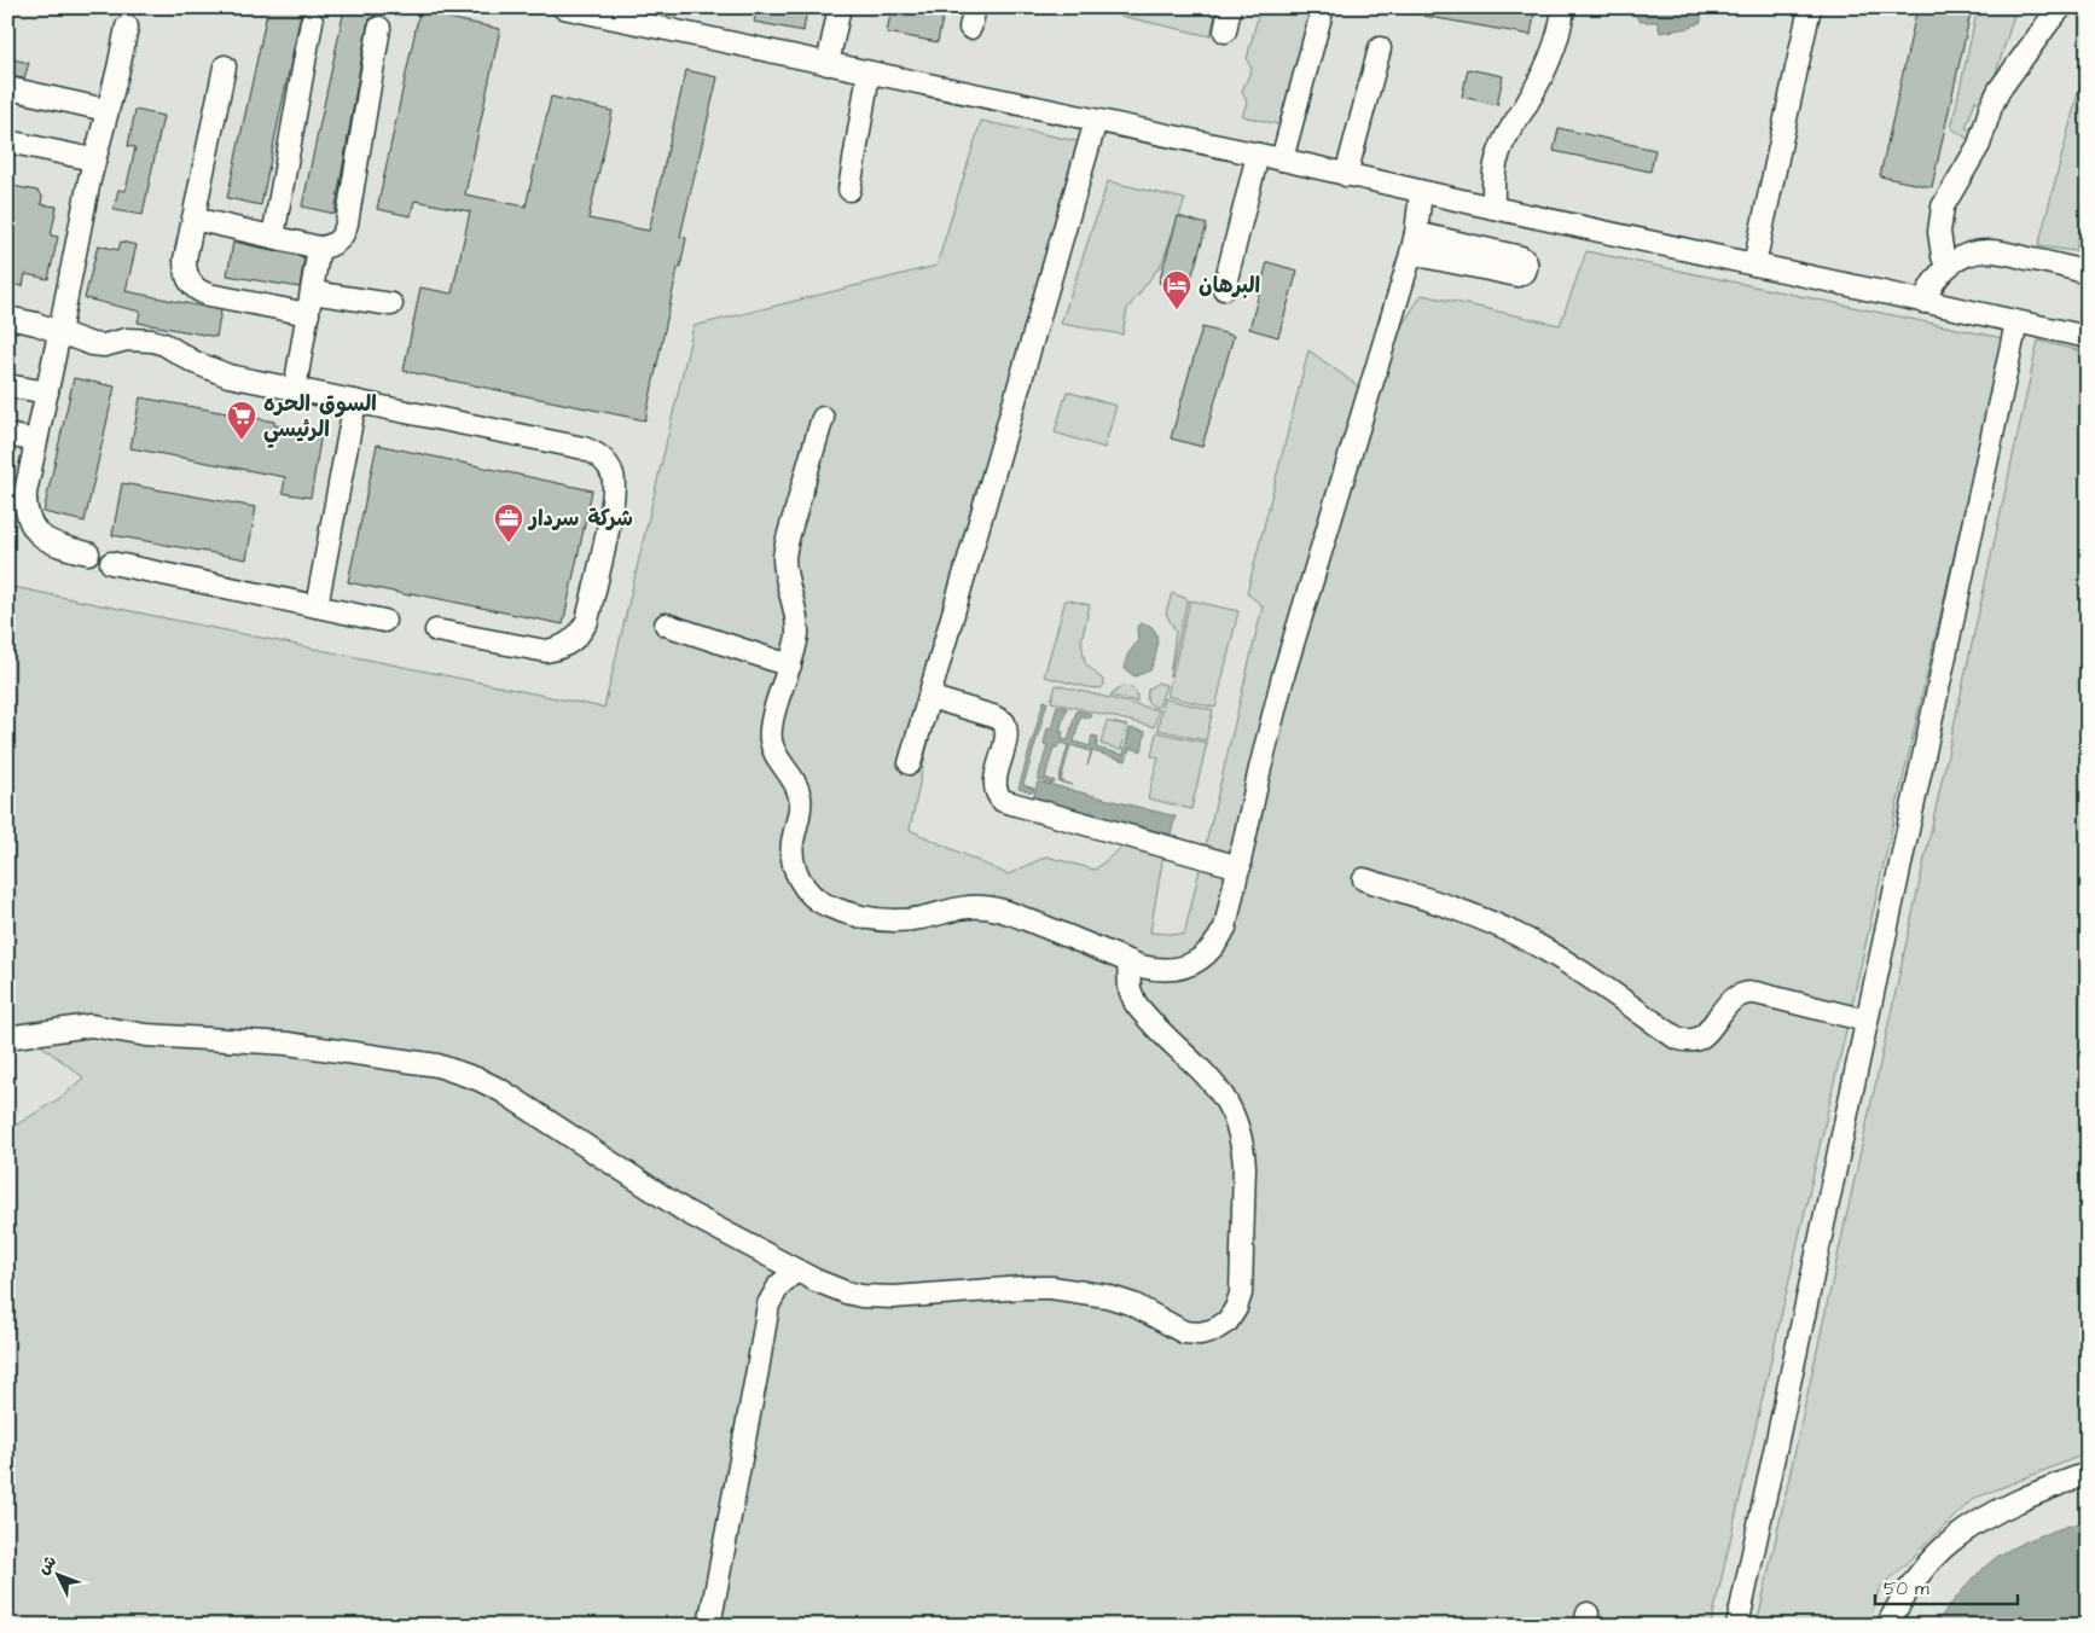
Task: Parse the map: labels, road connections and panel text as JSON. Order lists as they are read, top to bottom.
{
  "places": {
    "hotel": ["البرهان"],
    "supermarket": ["السوق الحره الرئيسي"],
    "office": ["شركة سردار"]
  },
  "scale_bar": "50 m",
  "north": "top left"
}
